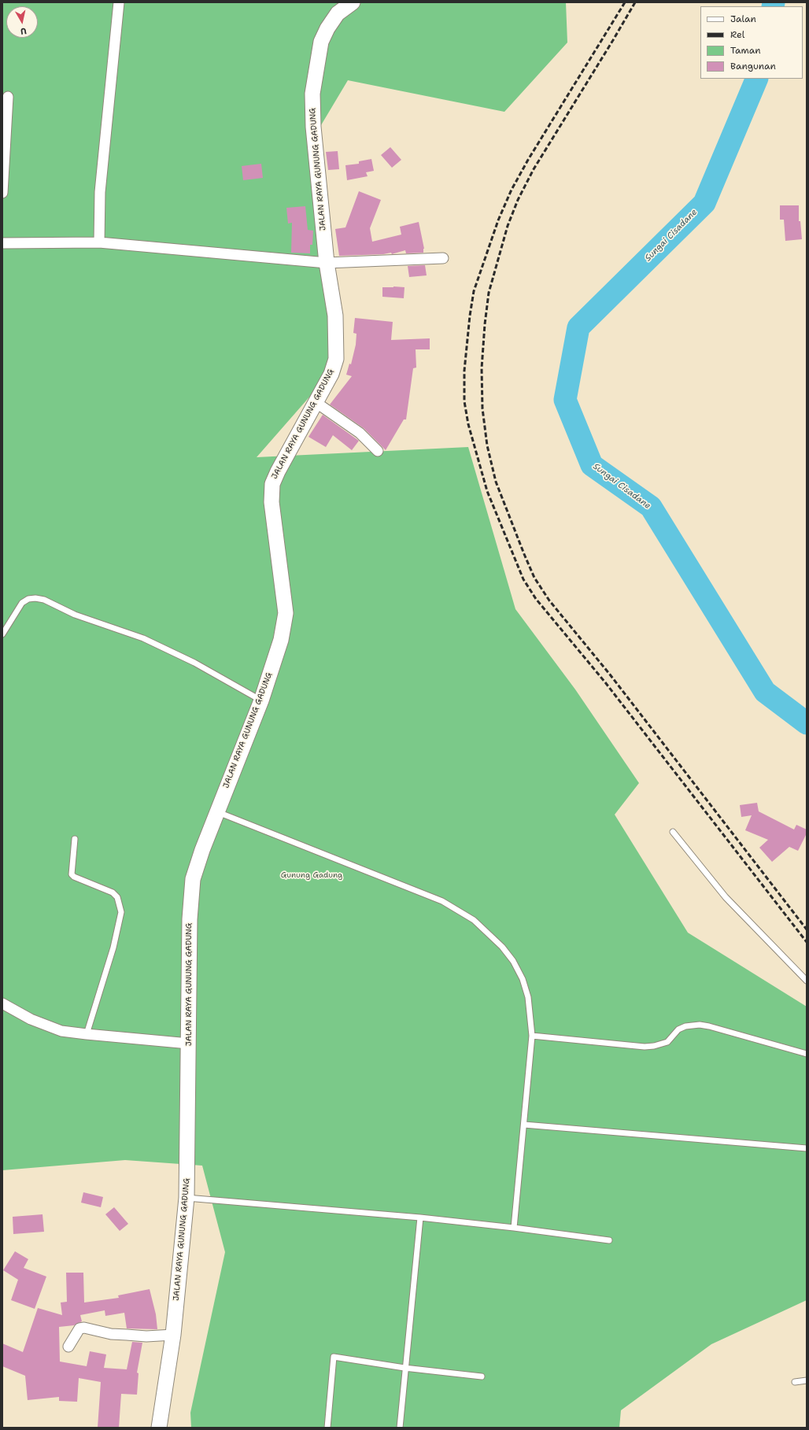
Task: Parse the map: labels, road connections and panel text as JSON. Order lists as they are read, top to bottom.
{
  "streets": {
    "street": ["JALAN RAYA GUNUNG GADUNG"]
  },
  "water": ["Sungai Cisadane"],
  "parks": ["Gunung Gadung"],
  "legend": [
    "Jalan",
    "Rel",
    "Taman",
    "Bangunan"
  ],
  "north": "bottom"
}
